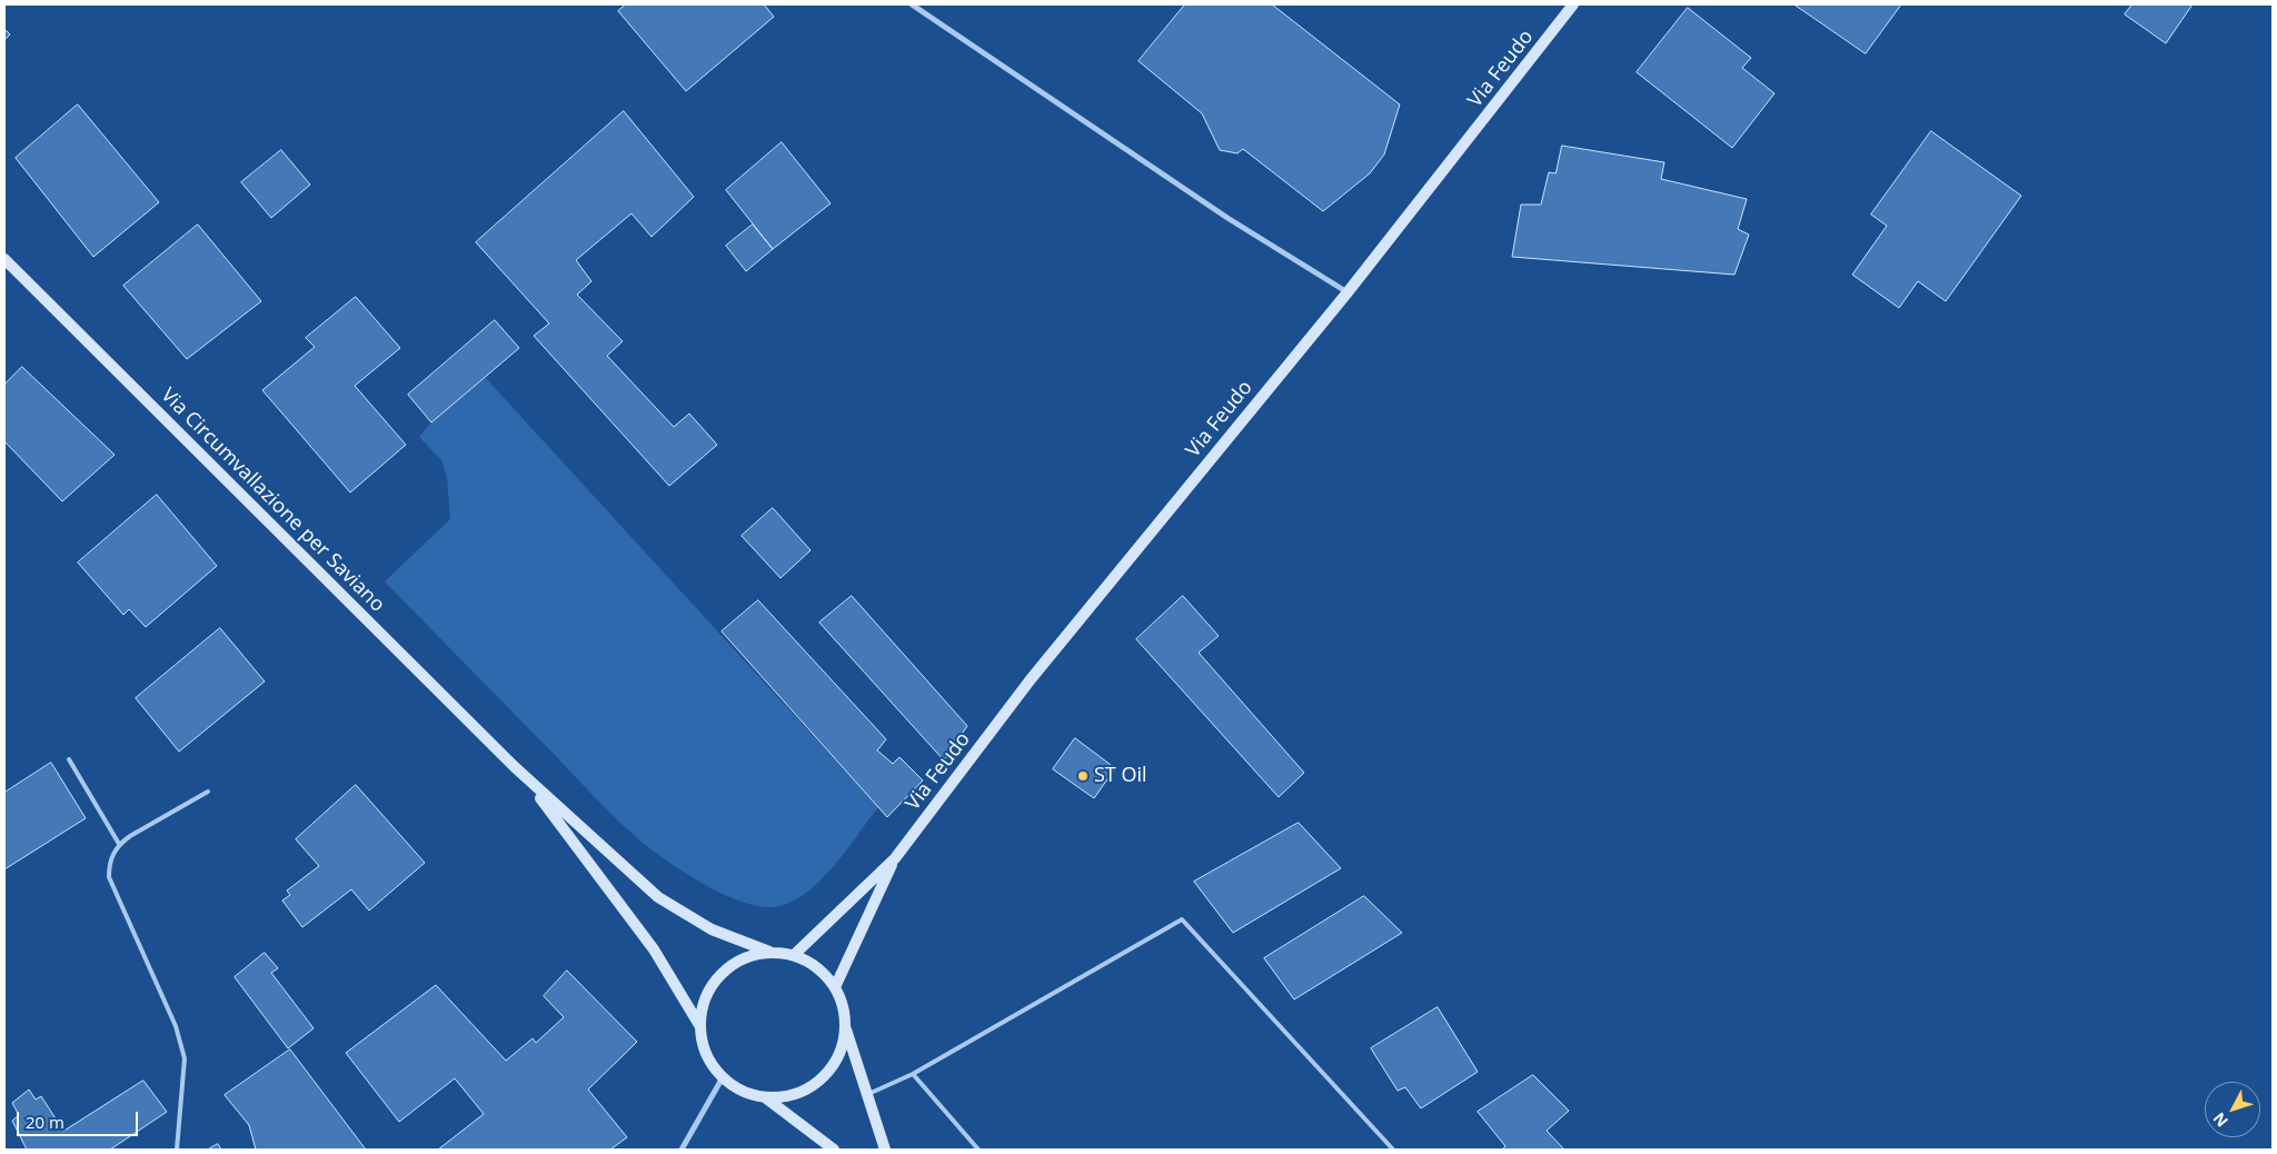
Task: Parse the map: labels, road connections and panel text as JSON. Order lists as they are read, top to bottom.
{
  "streets": {
    "main road": ["Via Feudo", "Via Circumvallazione per Saviano"]
  },
  "crossings": [
    ["Via Feudo", "Via Circumvallazione per Saviano"]
  ],
  "places": ["ST Oil"],
  "scale_bar": "20 m",
  "north": "bottom left"
}
